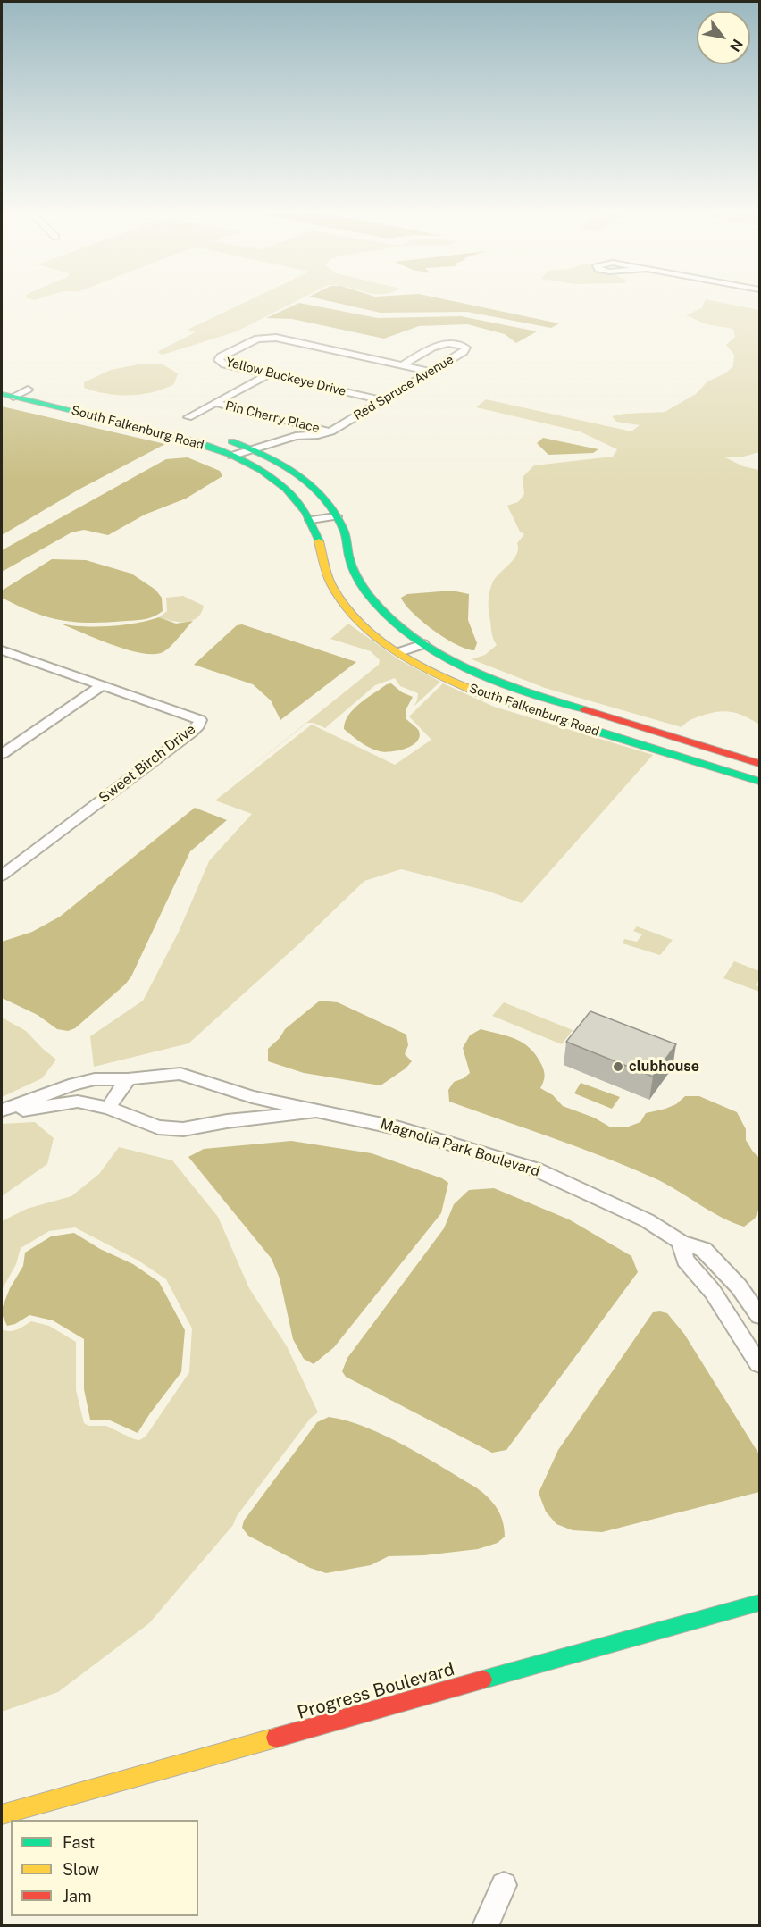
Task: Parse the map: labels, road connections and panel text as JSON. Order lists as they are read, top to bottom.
{
  "streets": {
    "street": [
      "Yellow Buckeye Drive",
      "Red Spruce Avenue",
      "Pin Cherry Place",
      "South Falkenburg Road",
      "Sweet Birch Drive",
      "Magnolia Park Boulevard",
      "Progress Boulevard"
    ]
  },
  "crossings": [
    ["Yellow Buckeye Drive", "Red Spruce Avenue"],
    ["Red Spruce Avenue", "Pin Cherry Place"],
    ["Red Spruce Avenue", "South Falkenburg Road"]
  ],
  "places": ["clubhouse"],
  "legend": ["Fast", "Slow", "Jam"],
  "north": "bottom right"
}
